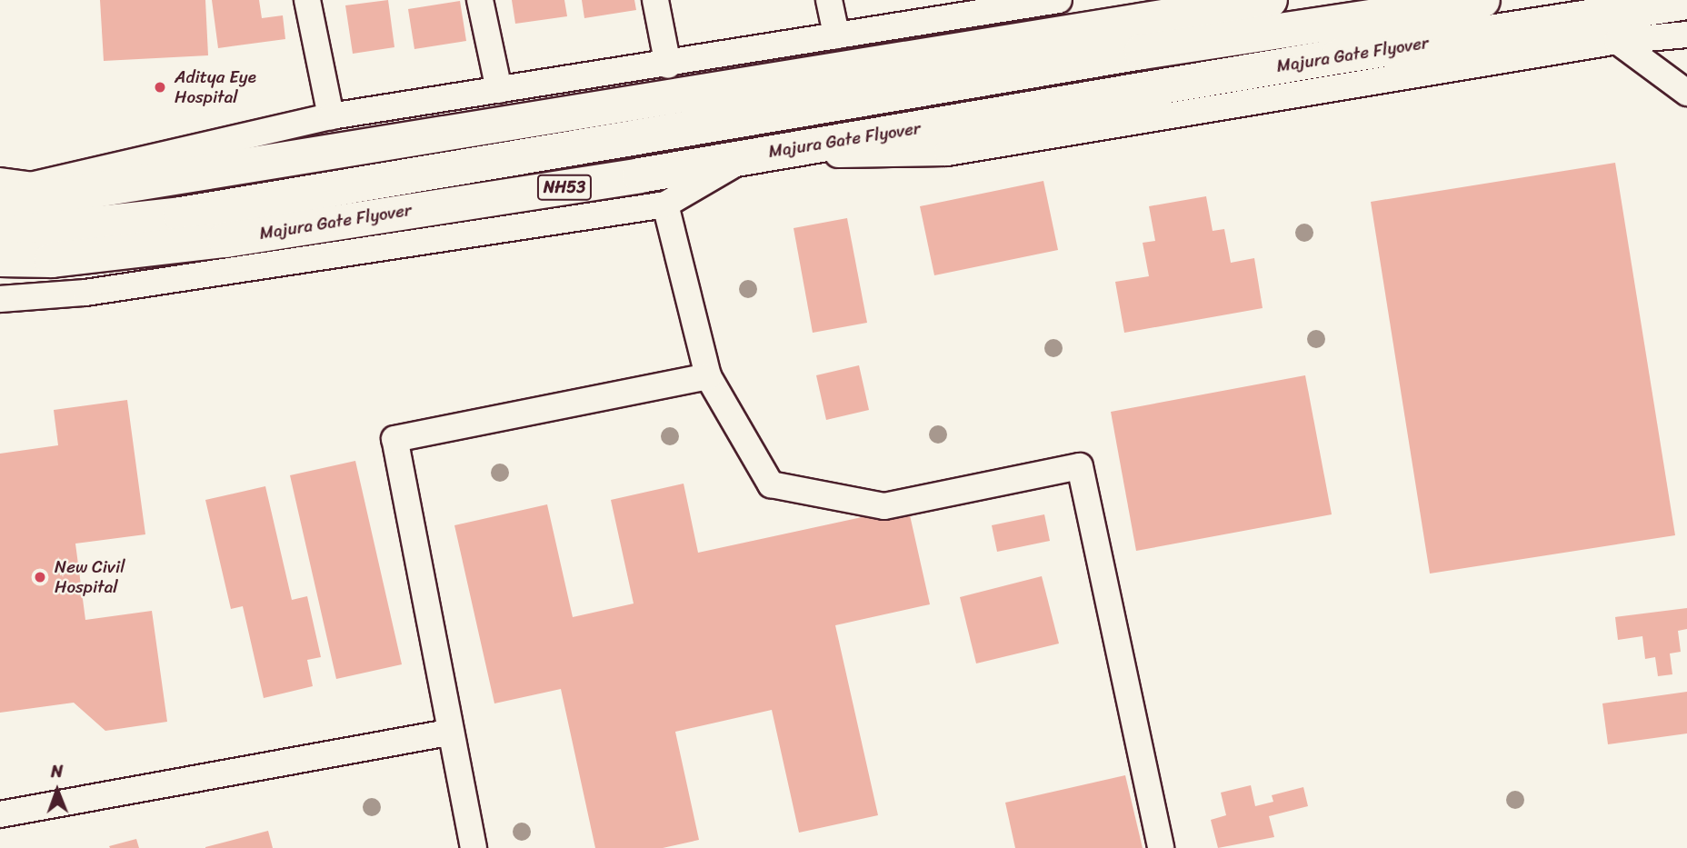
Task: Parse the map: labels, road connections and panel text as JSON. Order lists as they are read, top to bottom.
{
  "streets": {
    "highway": ["Majura Gate Flyover", "NH53"]
  },
  "places": ["Aditya Eye Hospital", "New Civil Hospital"],
  "north": "top"
}
